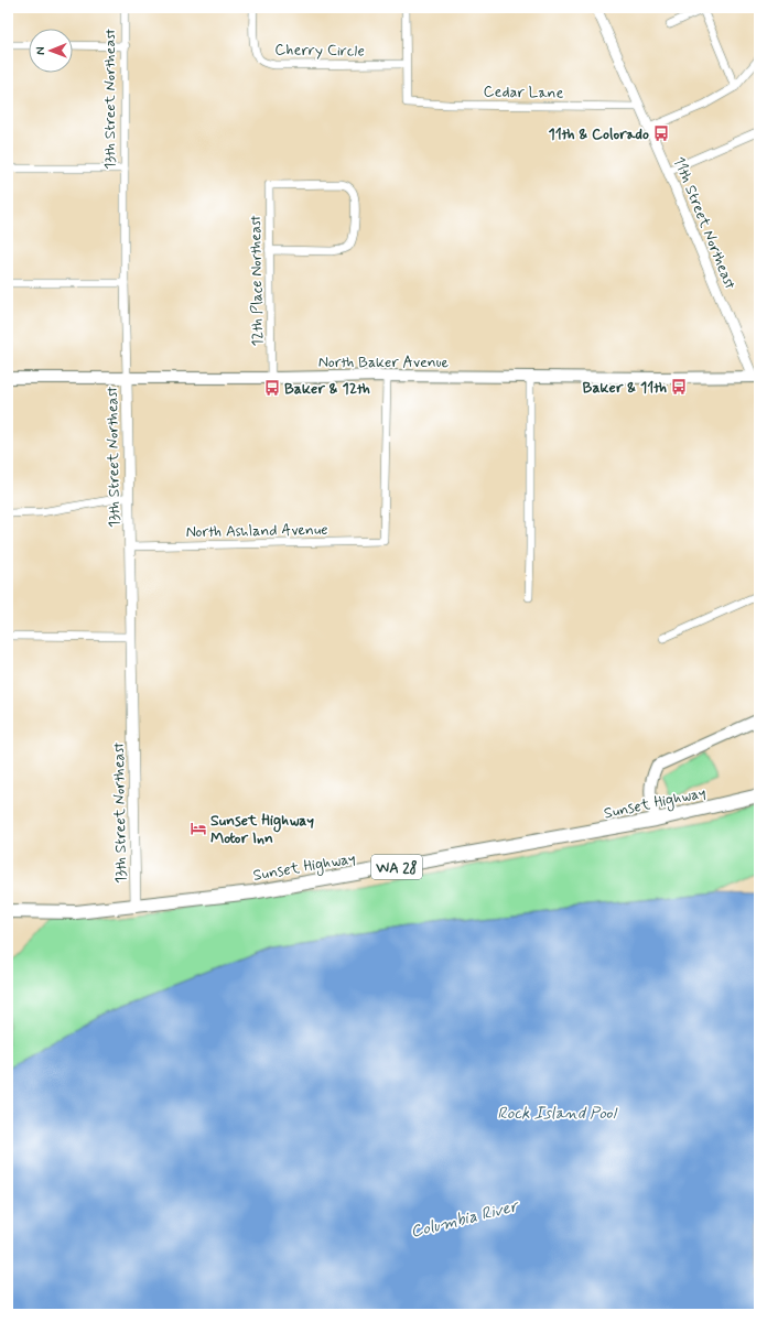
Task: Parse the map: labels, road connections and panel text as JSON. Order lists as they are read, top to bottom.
{
  "streets": {
    "highway": ["Sunset Highway", "WA 28"],
    "main road": ["North Baker Avenue"],
    "street": [
      "Cherry Circle",
      "Cedar Lane",
      "13th Street Northeast",
      "11th Street Northeast",
      "12th Place Northeast",
      "North Ashland Avenue"
    ]
  },
  "crossings": [
    ["Cherry Circle", "Cedar Lane"],
    ["Cedar Lane", "11th Street Northeast"],
    ["13th Street Northeast", "North Baker Avenue"],
    ["13th Street Northeast", "North Ashland Avenue"],
    ["13th Street Northeast", "Sunset Highway"],
    ["11th Street Northeast", "North Baker Avenue"],
    ["12th Place Northeast", "North Baker Avenue"],
    ["North Baker Avenue", "North Ashland Avenue"]
  ],
  "water": ["Rock Island Pool", "Columbia River"],
  "places": {
    "bus stop": ["11th & Colorado", "Baker & 11th", "Baker & 12th"],
    "hotel": ["Sunset Highway Motor Inn"]
  },
  "north": "left"
}
